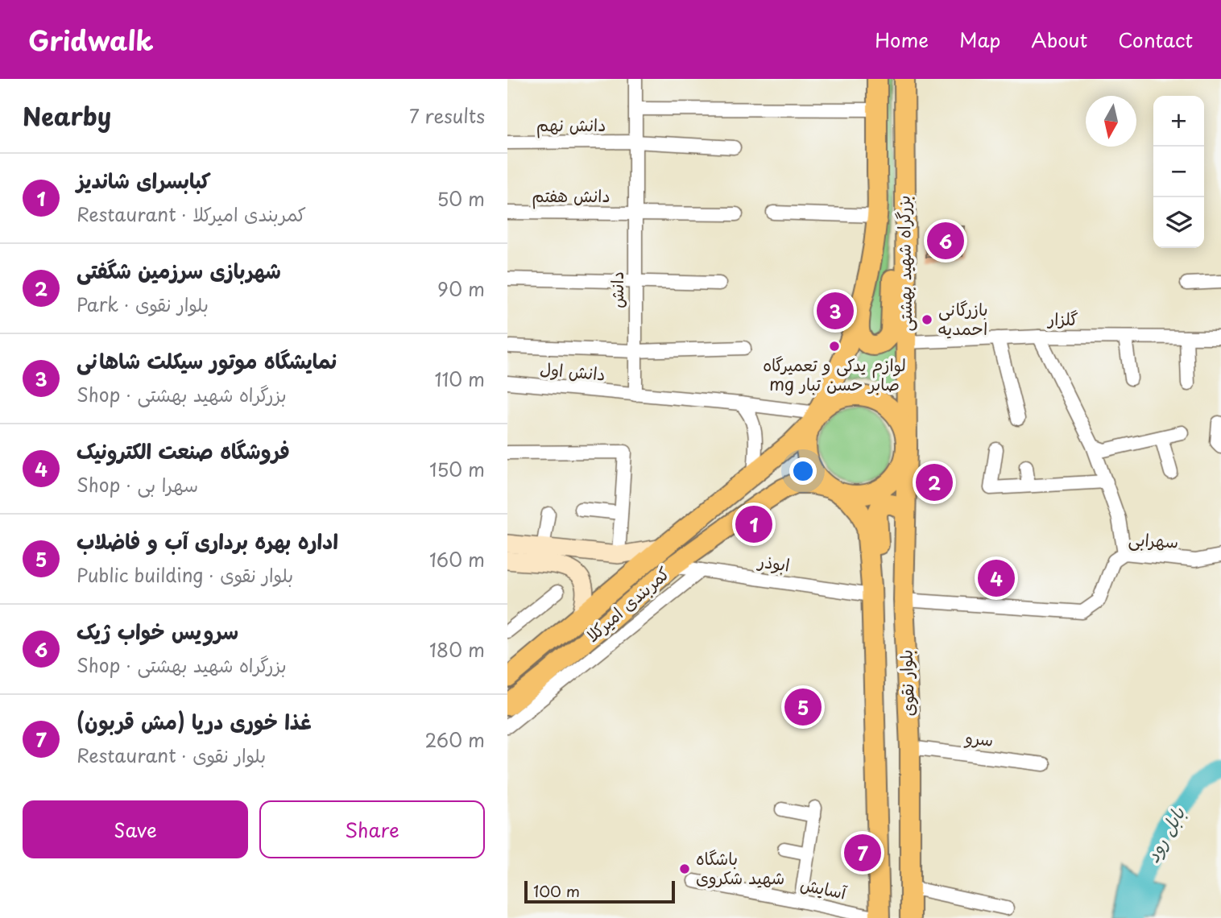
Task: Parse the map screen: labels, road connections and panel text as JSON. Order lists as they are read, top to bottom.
{
  "streets": {
    "main road": ["بزرگراه شهید بهشتی", "کمربندی امیرکلا", "بلوار نقوی"],
    "street": [
      "دانش نهم",
      "دانش هفتم",
      "دانش",
      "گلزار",
      "دانش اول",
      "سهرابی",
      "ابوذر",
      "سرو",
      "آسایش"
    ]
  },
  "crossings": [
    ["دانش نهم", "دانش"],
    ["دانش هفتم", "دانش"],
    ["بزرگراه شهید بهشتی", "گلزار"],
    ["بزرگراه شهید بهشتی", "کمربندی امیرکلا"],
    ["بزرگراه شهید بهشتی", "بلوار نقوی"],
    ["دانش", "دانش اول"],
    ["سهرابی", "بلوار نقوی"],
    ["ابوذر", "کمربندی امیرکلا"],
    ["ابوذر", "بلوار نقوی"],
    ["کمربندی امیرکلا", "بلوار نقوی"],
    ["بلوار نقوی", "سرو"],
    ["بلوار نقوی", "آسایش"]
  ],
  "water": ["بابل رود"],
  "places": ["بازرگانی احمدیه", "لوازم یدکی و تعمیرگاه mg صابر حسن تبار", "باشگاه شهید شکروی"],
  "scale_bar": "100 m",
  "north": "bottom",
  "page": {
    "header": "Gridwalk",
    "nav": [
      "Home",
      "Map",
      "About",
      "Contact"
    ],
    "heading": ["Nearby", "7 results"],
    "map_buttons": ["+", "−"],
    "list": [
      {
        "mark": "1",
        "name": "کبابسرای شاندیز",
        "note": "Restaurant · کمربندی امیرکلا",
        "value": "50 m"
      },
      {
        "mark": "2",
        "name": "شهربازی سرزمین شگفتی",
        "note": "Park · بلوار نقوی",
        "value": "90 m"
      },
      {
        "mark": "3",
        "name": "نمایشگاه موتور سیکلت شاهانی",
        "note": "Shop · بزرگراه شهید بهشتی",
        "value": "110 m"
      },
      {
        "mark": "4",
        "name": "فروشگاه صنعت الکترونیک",
        "note": "Shop · سهرا بی",
        "value": "150 m"
      },
      {
        "mark": "5",
        "name": "اداره بهره برداری آب و فاضلاب",
        "note": "Public building · بلوار نقوی",
        "value": "160 m"
      },
      {
        "mark": "6",
        "name": "سرویس خواب ژیک",
        "note": "Shop · بزرگراه شهید بهشتی",
        "value": "180 m"
      },
      {
        "mark": "7",
        "name": "غذا خوری دریا (مش قربون)",
        "note": "Restaurant · بلوار نقوی",
        "value": "260 m"
      }
    ],
    "pins": [
      "6",
      "3",
      "2",
      "1",
      "4",
      "5",
      "7"
    ],
    "buttons": ["Save", "Share"],
    "scale": "100 m"
  }
}
